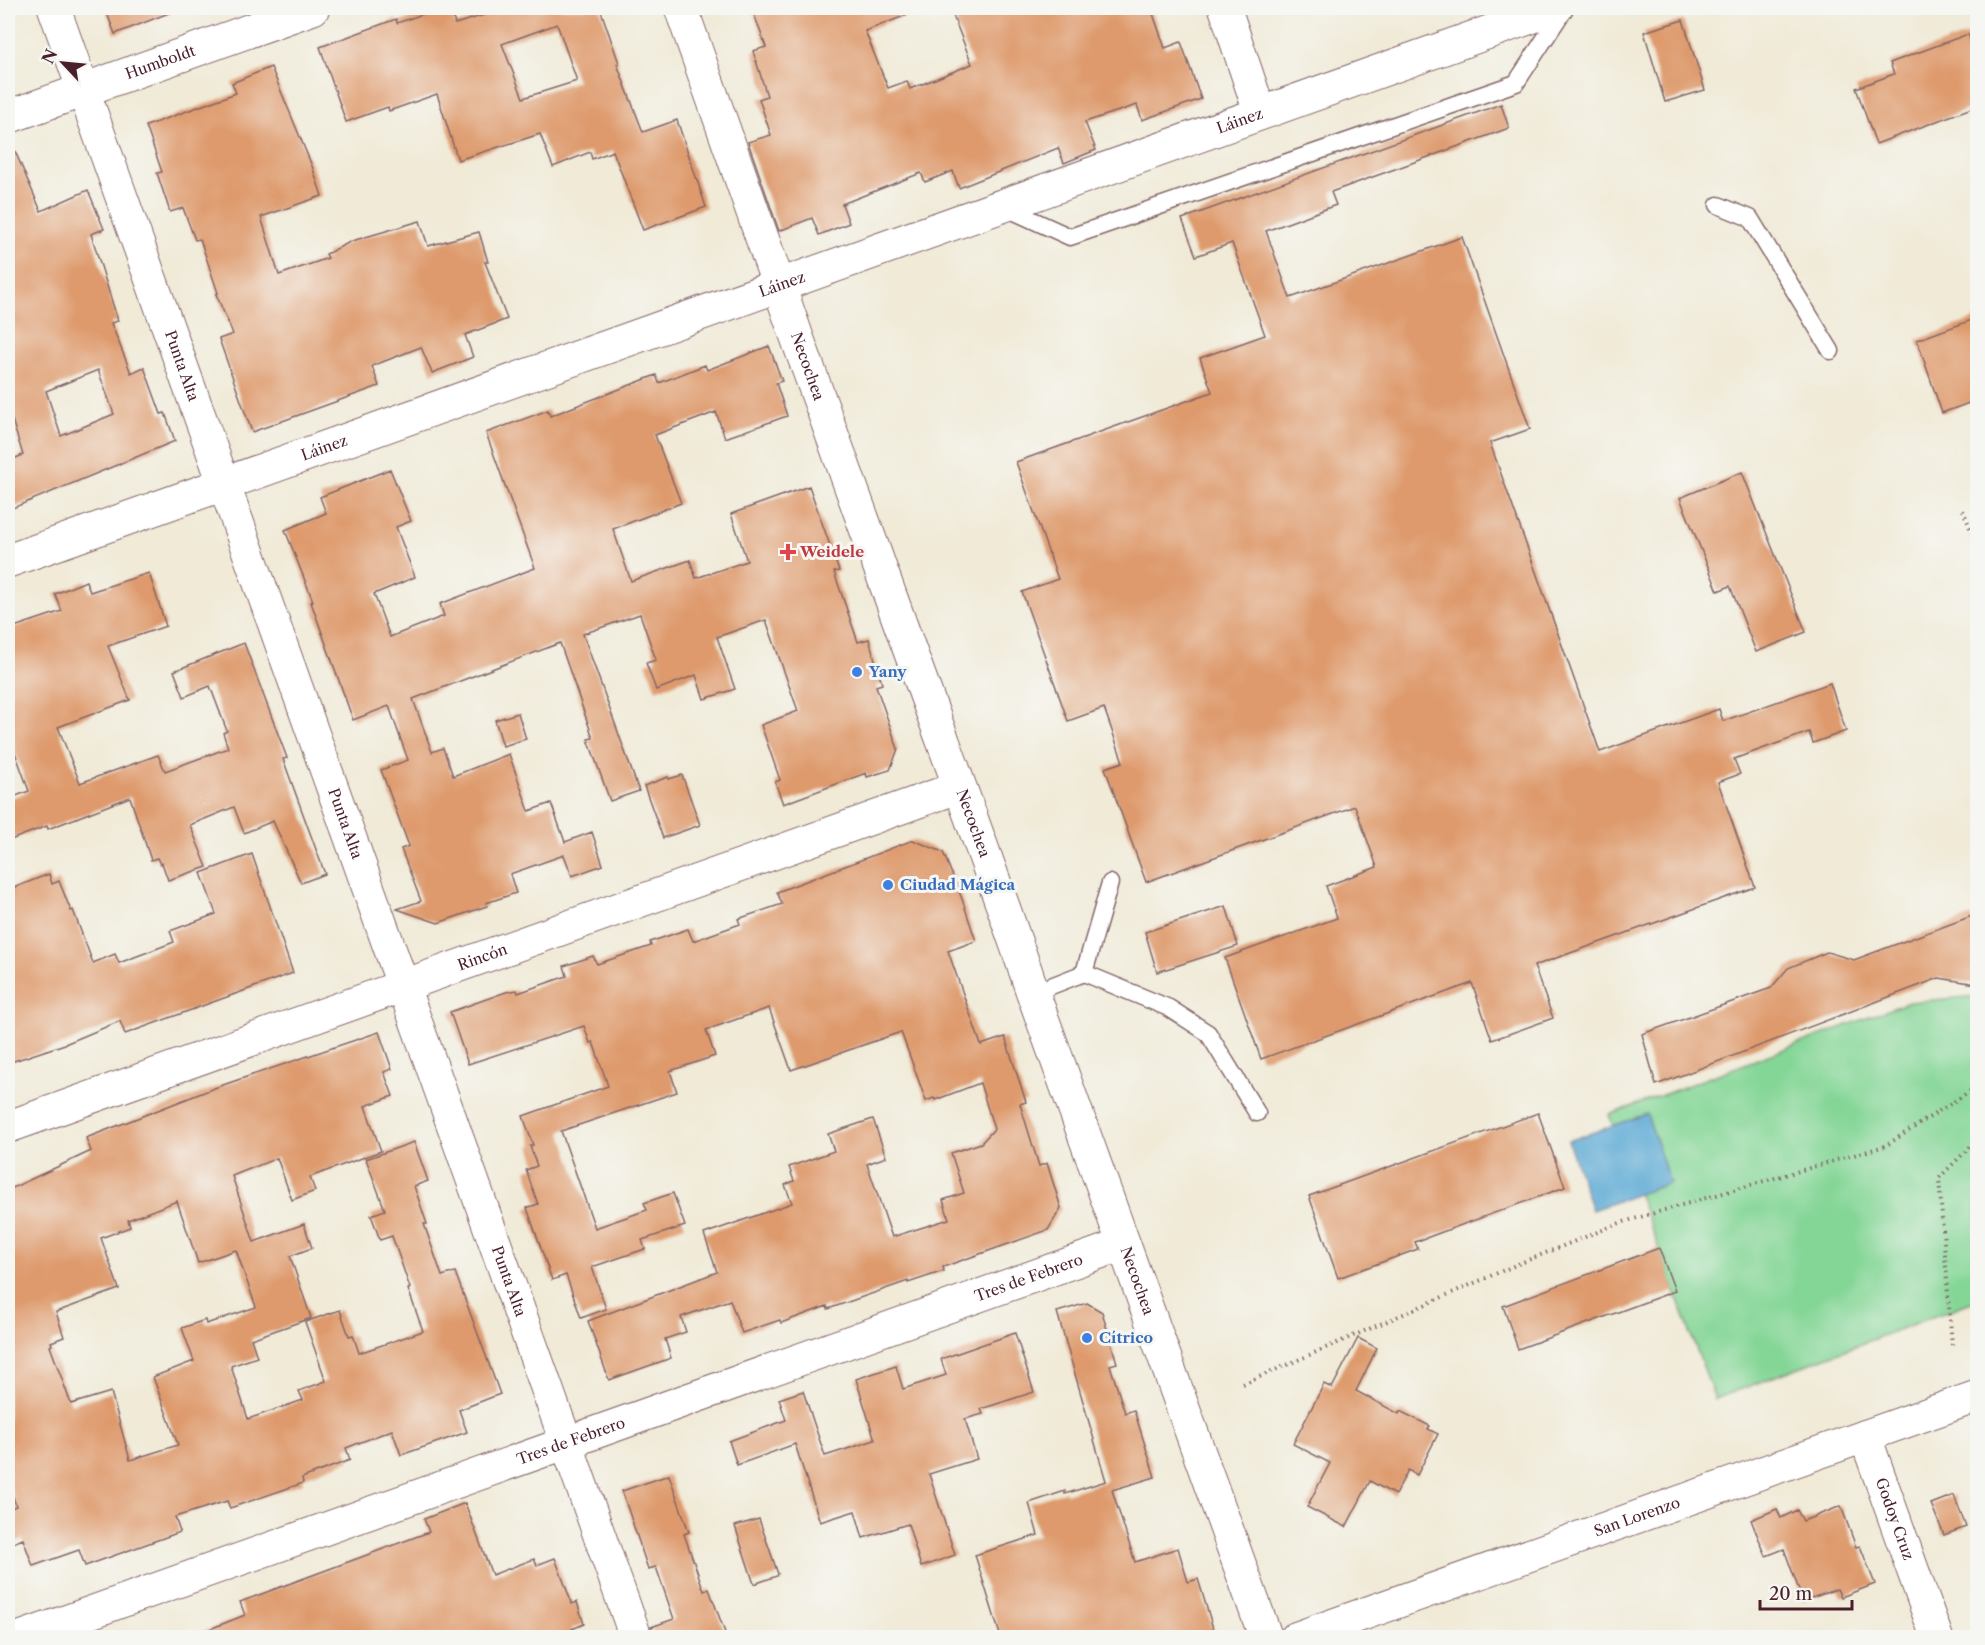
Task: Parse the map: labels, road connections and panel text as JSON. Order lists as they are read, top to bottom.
{
  "streets": {
    "main road": ["Humboldt", "Láinez", "Necochea"],
    "street": [
      "Punta Alta",
      "Rincón",
      "Tres de Febrero",
      "San Lorenzo",
      "Godoy Cruz"
    ]
  },
  "crossings": [
    ["Humboldt", "Punta Alta"],
    ["Láinez", "Punta Alta"],
    ["Láinez", "Necochea"],
    ["Punta Alta", "Rincón"],
    ["Punta Alta", "Tres de Febrero"],
    ["Necochea", "Rincón"],
    ["Necochea", "Tres de Febrero"],
    ["San Lorenzo", "Godoy Cruz"]
  ],
  "places": {
    "health": ["Weidele"],
    "other": ["Yany", "Ciudad Mágica", "Cítrico"]
  },
  "scale_bar": "20 m",
  "north": "top left"
}
